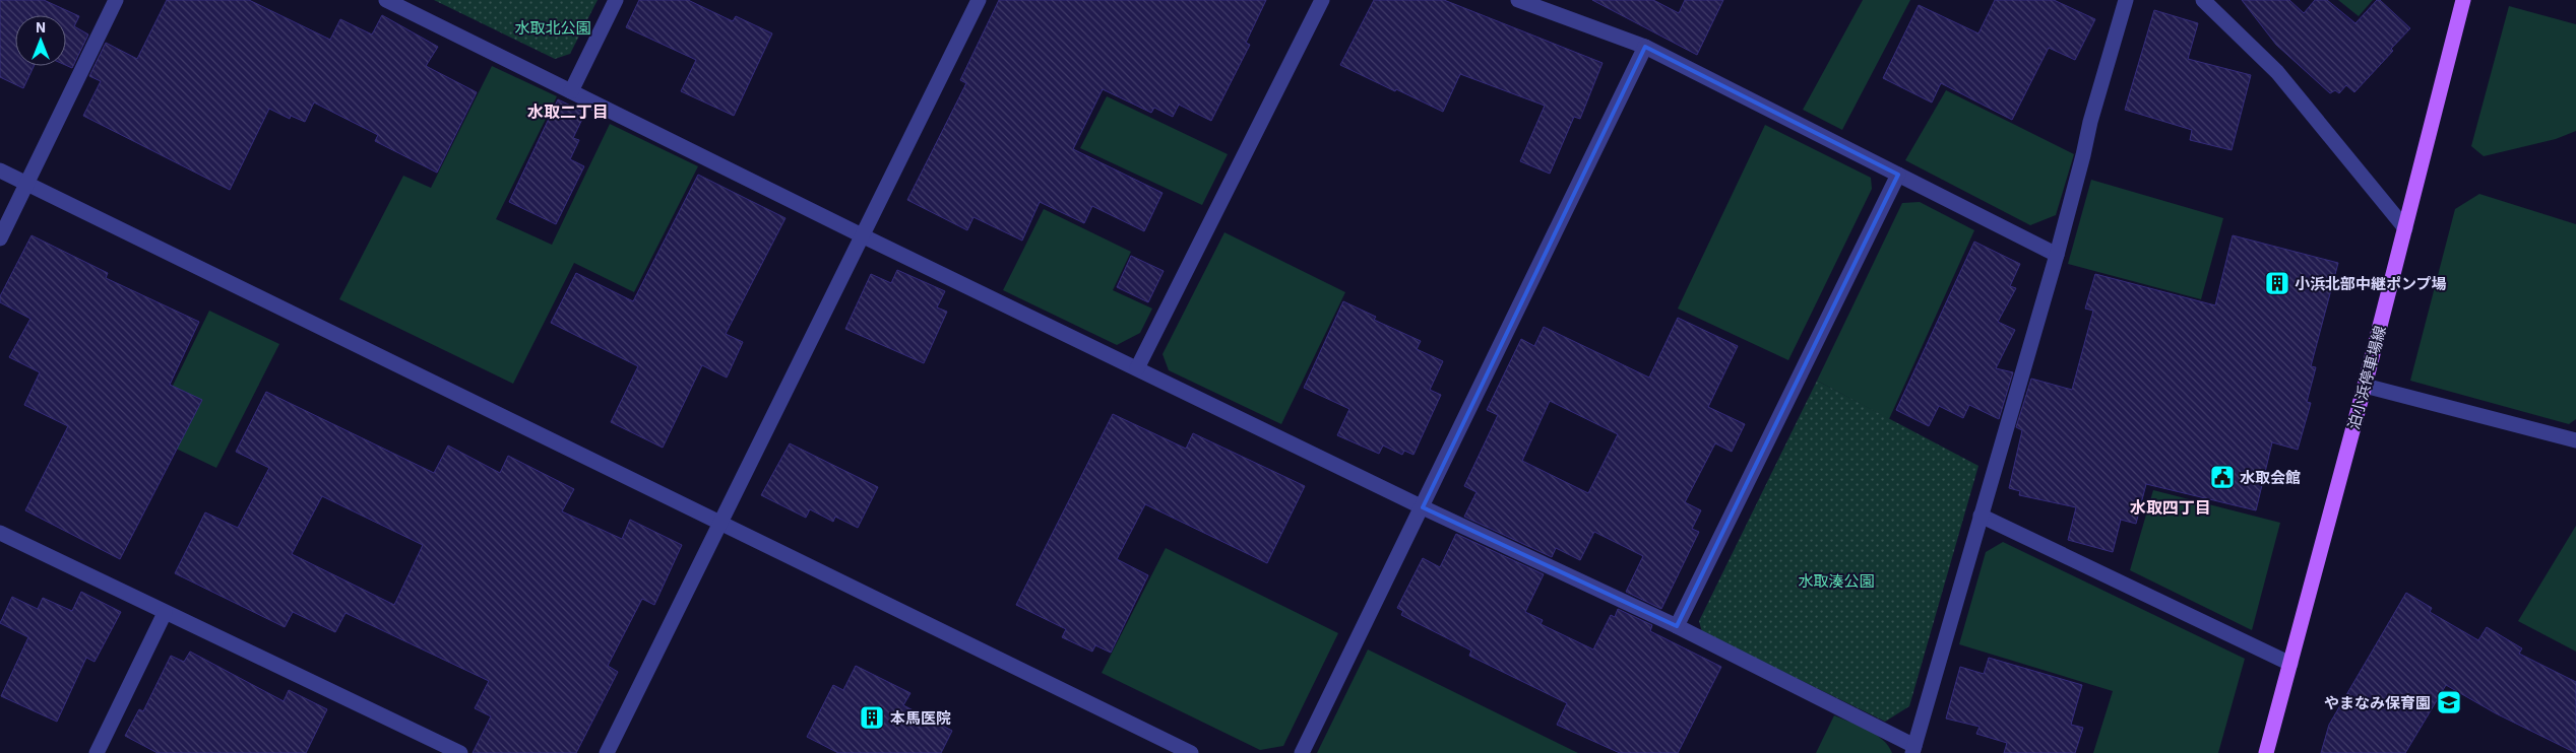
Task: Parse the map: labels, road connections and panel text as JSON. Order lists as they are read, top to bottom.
{
  "streets": {
    "main road": ["泊小浜停車場線"]
  },
  "districts": ["水取二丁目", "水取四丁目"],
  "parks": ["水取北公園", "水取湊公園"],
  "places": {
    "building": ["小浜北部中継ポンプ場", "本馬医院"],
    "public building": ["水取会館"],
    "school or university": ["やまなみ保育園"]
  },
  "north": "top"
}
